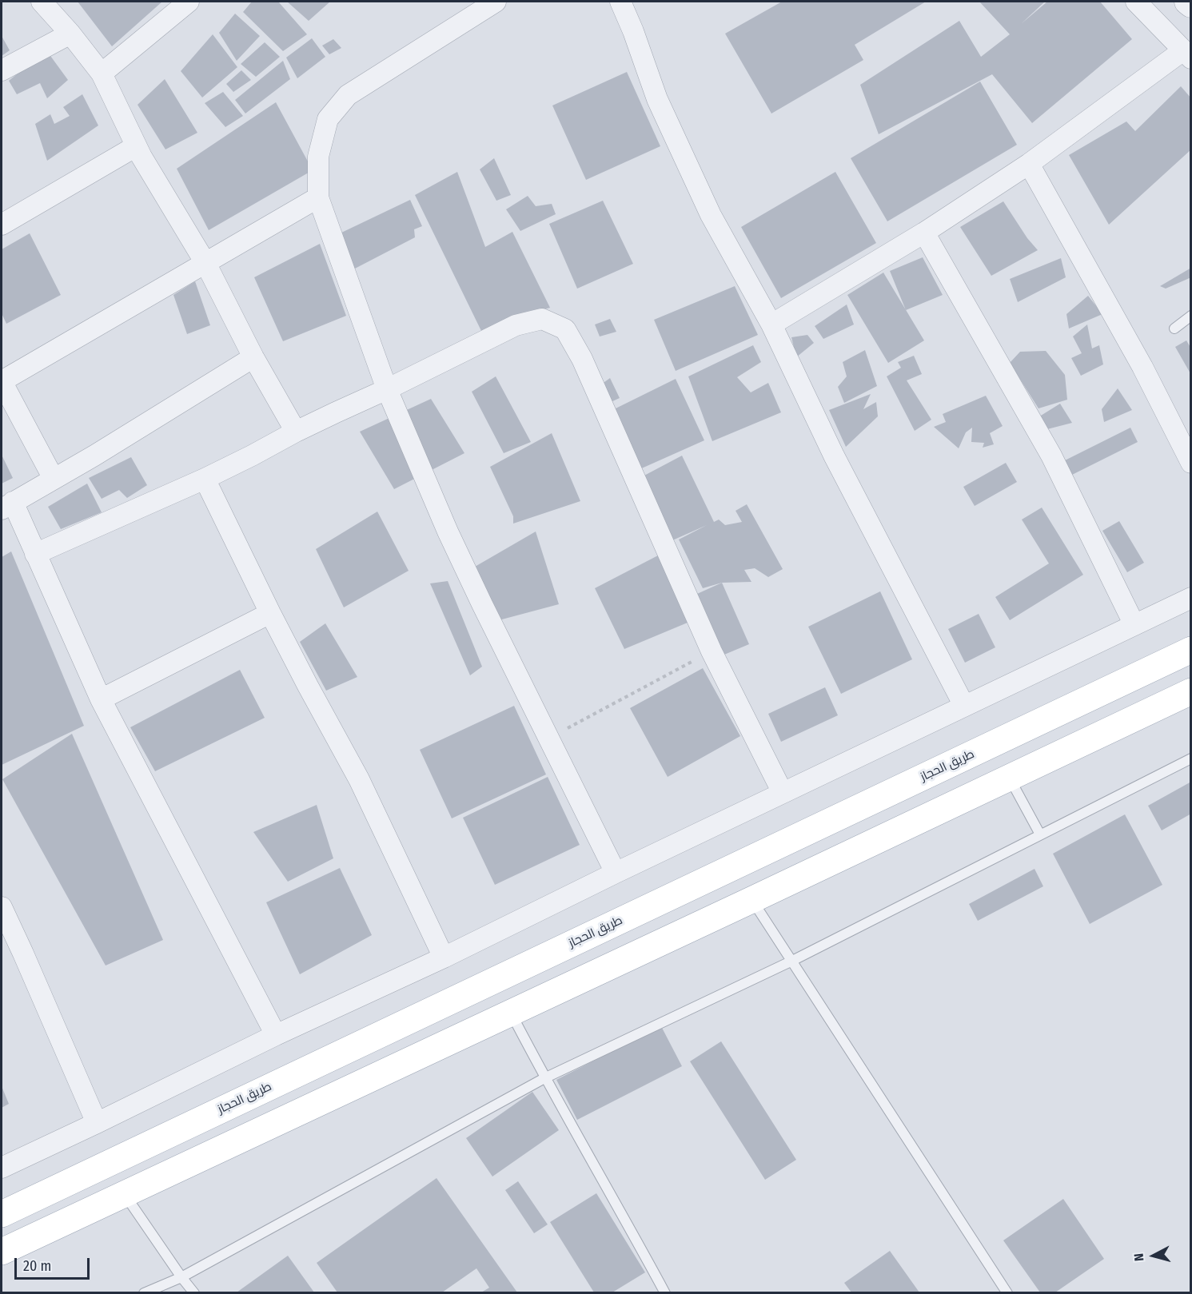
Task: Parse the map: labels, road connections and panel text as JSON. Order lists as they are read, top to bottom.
{
  "streets": {
    "main road": ["طريق الحجاز"]
  },
  "scale_bar": "20 m",
  "north": "left"
}
